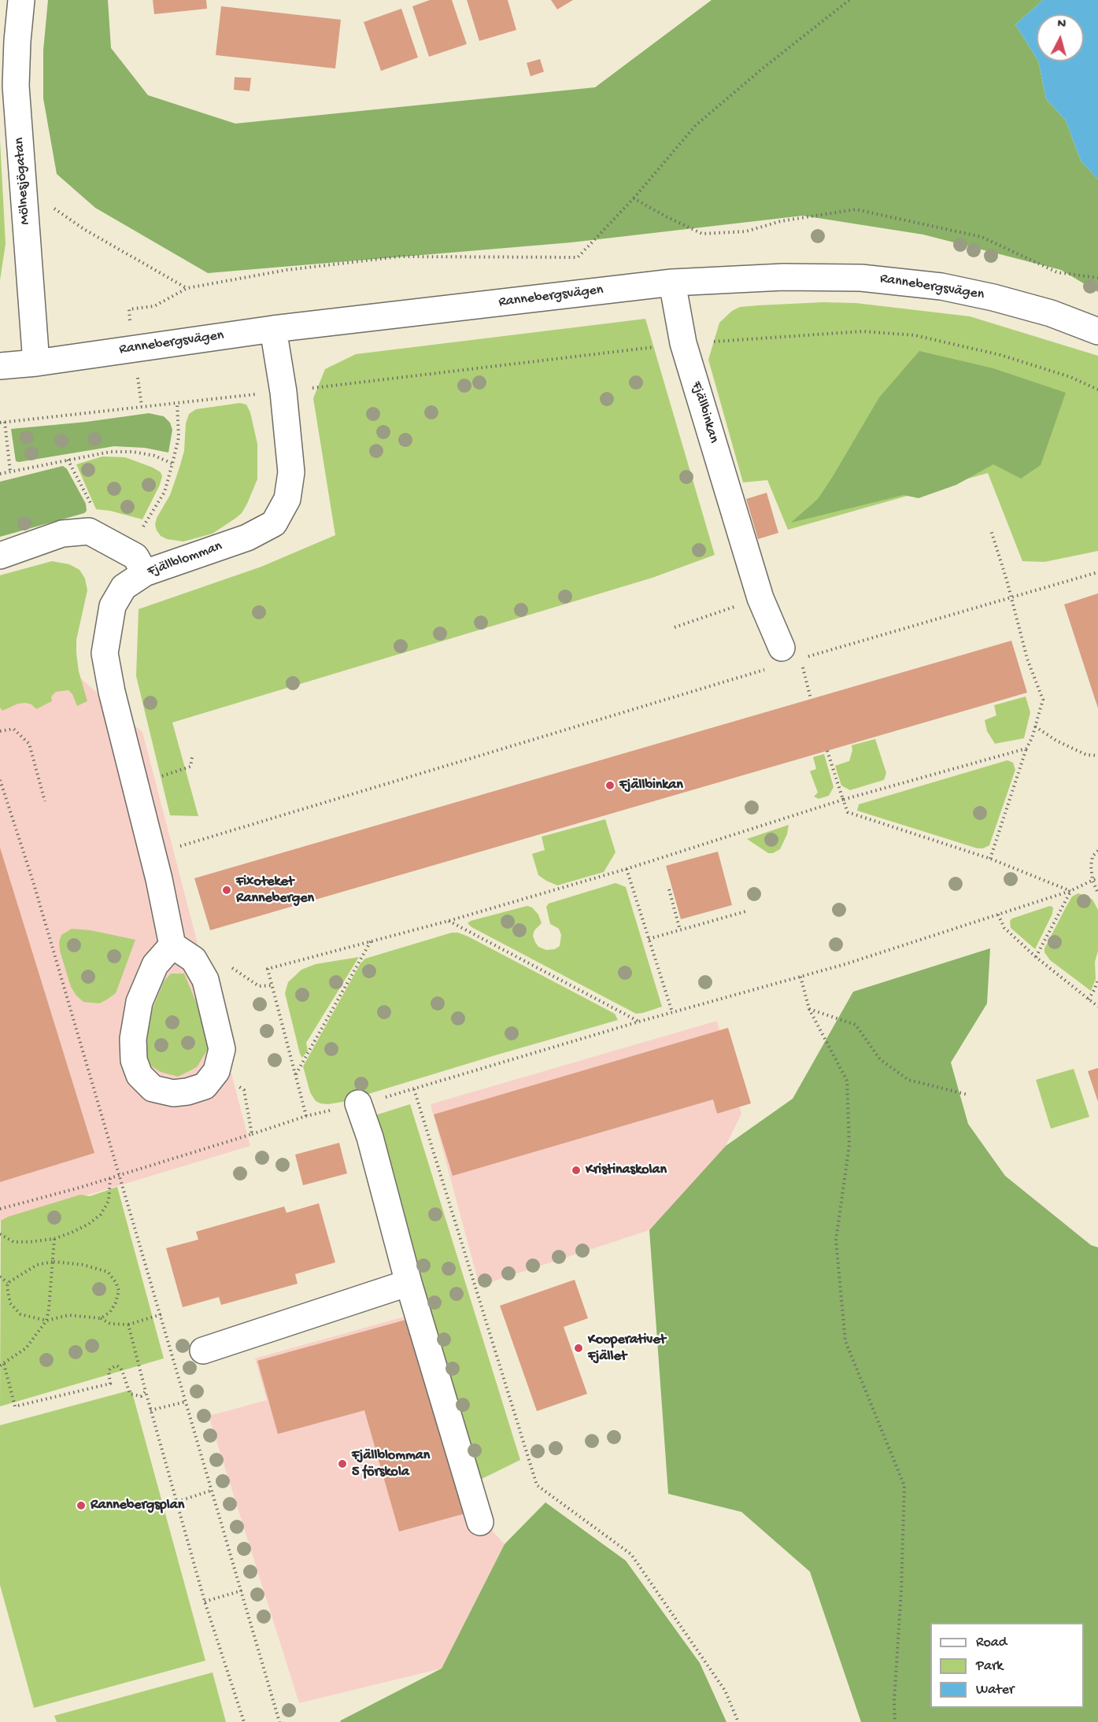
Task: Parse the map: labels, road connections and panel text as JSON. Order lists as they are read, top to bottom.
{
  "streets": {
    "street": [
      "Mölnesjögatan",
      "Rannebergsvägen",
      "Fjällbinkan",
      "Fjällblomman"
    ]
  },
  "crossings": [
    ["Mölnesjögatan", "Rannebergsvägen"],
    ["Rannebergsvägen", "Fjällbinkan"],
    ["Rannebergsvägen", "Fjällblomman"]
  ],
  "places": [
    "Fjällbinkan",
    "Fixoteket Rannebergen",
    "Kristinaskolan",
    "Kooperativet Fjället",
    "Fjällblomman 5 förskola",
    "Rannebergsplan"
  ],
  "legend": ["Road", "Park", "Water"],
  "north": "top"
}
